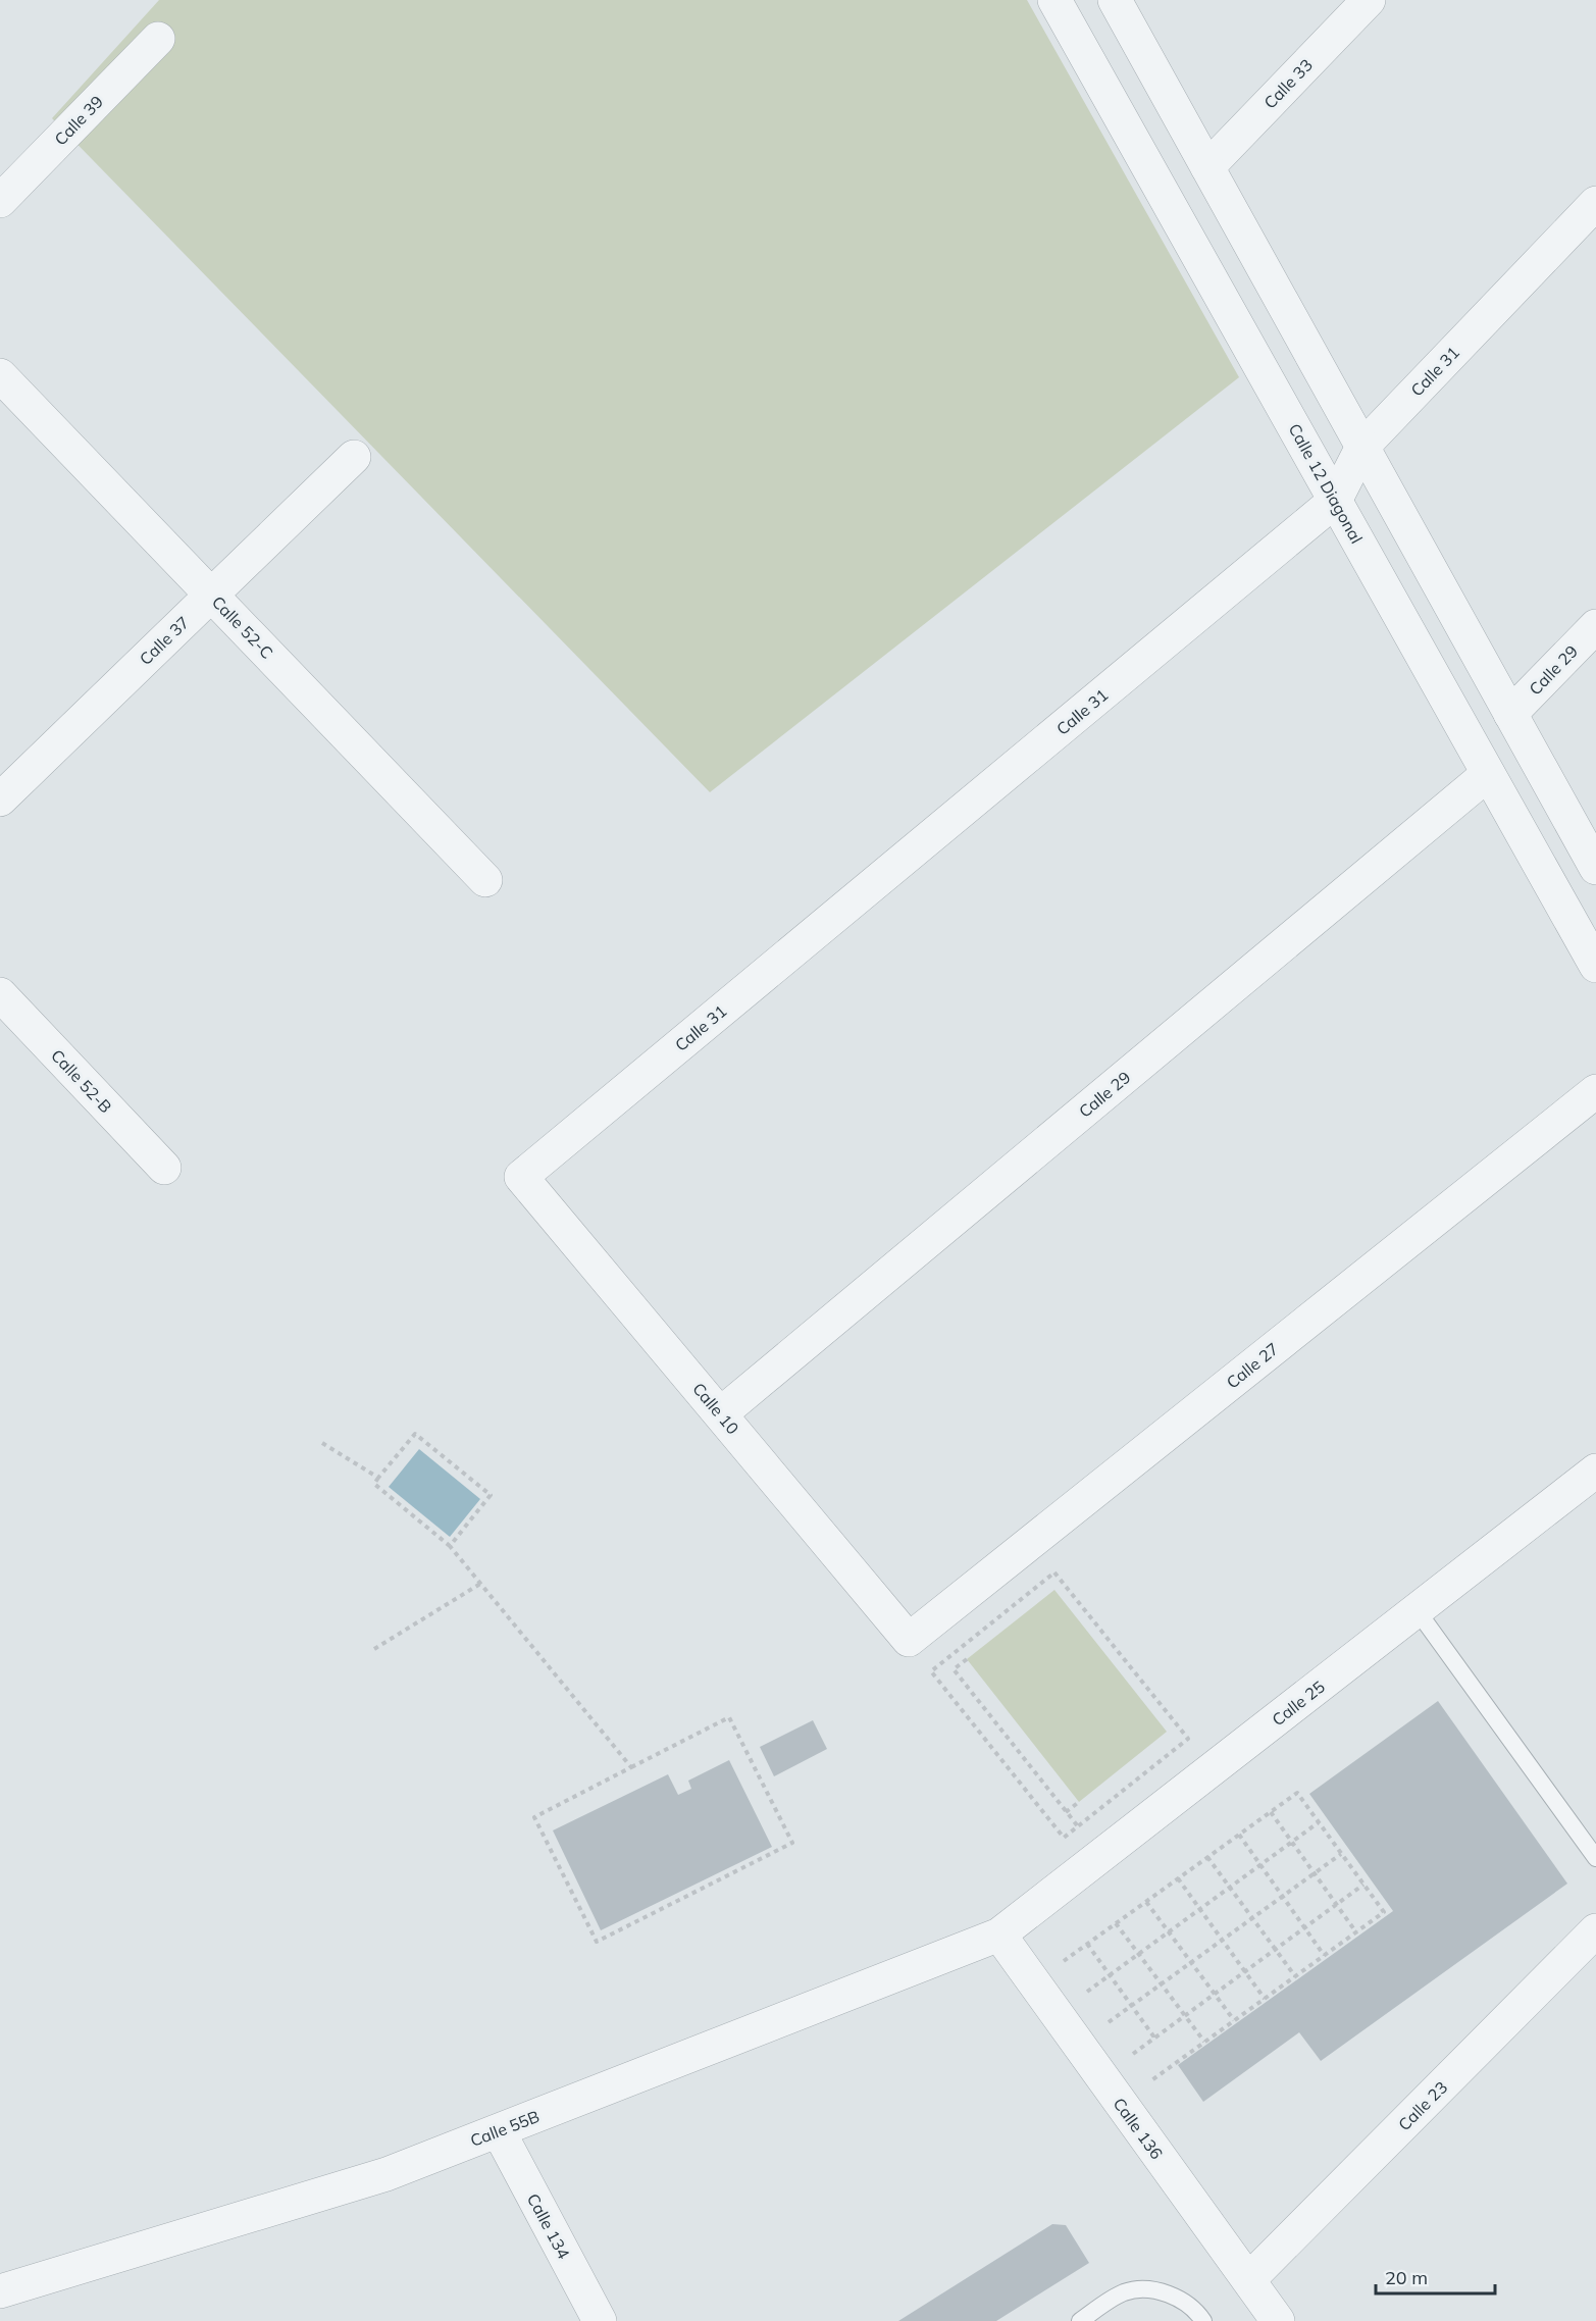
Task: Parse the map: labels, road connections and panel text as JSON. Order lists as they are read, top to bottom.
{
  "streets": {
    "street": [
      "Calle 33",
      "Calle 39",
      "Calle 31",
      "Calle 12 Diagonal",
      "Calle 52-C",
      "Calle 37",
      "Calle 29",
      "Calle 52-B",
      "Calle 27",
      "Calle 10",
      "Calle 25",
      "Calle 23",
      "Calle 55B",
      "Calle 136",
      "Calle 134"
    ]
  },
  "crossings": [
    ["Calle 31", "Calle 12 Diagonal"],
    ["Calle 31", "Calle 10"],
    ["Calle 12 Diagonal", "Calle 29"],
    ["Calle 52-C", "Calle 37"],
    ["Calle 29", "Calle 10"],
    ["Calle 27", "Calle 10"],
    ["Calle 25", "Calle 55B"],
    ["Calle 25", "Calle 136"],
    ["Calle 23", "Calle 136"],
    ["Calle 55B", "Calle 136"],
    ["Calle 55B", "Calle 134"]
  ],
  "scale_bar": "20 m"
}
